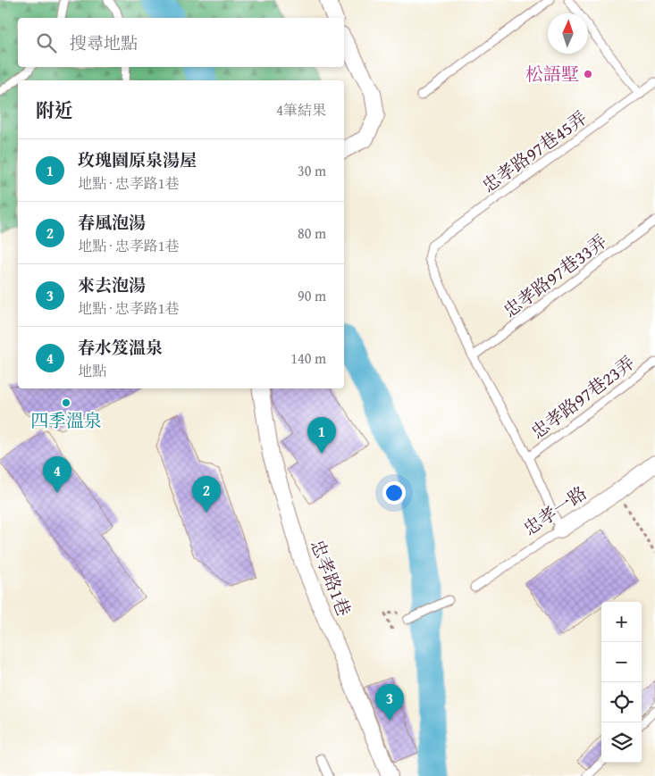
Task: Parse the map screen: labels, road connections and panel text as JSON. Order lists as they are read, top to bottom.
{
  "streets": {
    "street": ["忠孝一路", "忠孝路1巷"],
    "lane": ["忠孝路97巷45弄", "忠孝路97巷33弄", "忠孝路97巷23弄"]
  },
  "crossings": [
    ["忠孝路97巷45弄", "忠孝路97巷33弄"]
  ],
  "places": ["松語墅", "四季溫泉"],
  "north": "top",
  "page": {
    "search": "搜尋地點",
    "heading": ["附近", "4筆結果"],
    "list": [
      {
        "mark": "1",
        "name": "玫瑰園原泉湯屋",
        "note": "地點 · 忠孝路1巷",
        "value": "30 m"
      },
      {
        "mark": "2",
        "name": "春風泡湯",
        "note": "地點 · 忠孝路1巷",
        "value": "80 m"
      },
      {
        "mark": "3",
        "name": "來去泡湯",
        "note": "地點 · 忠孝路1巷",
        "value": "90 m"
      },
      {
        "mark": "4",
        "name": "春水笈溫泉",
        "note": "地點",
        "value": "140 m"
      }
    ],
    "pins": [
      "1",
      "4",
      "2",
      "3"
    ],
    "map_buttons": ["+", "−"]
  }
}
